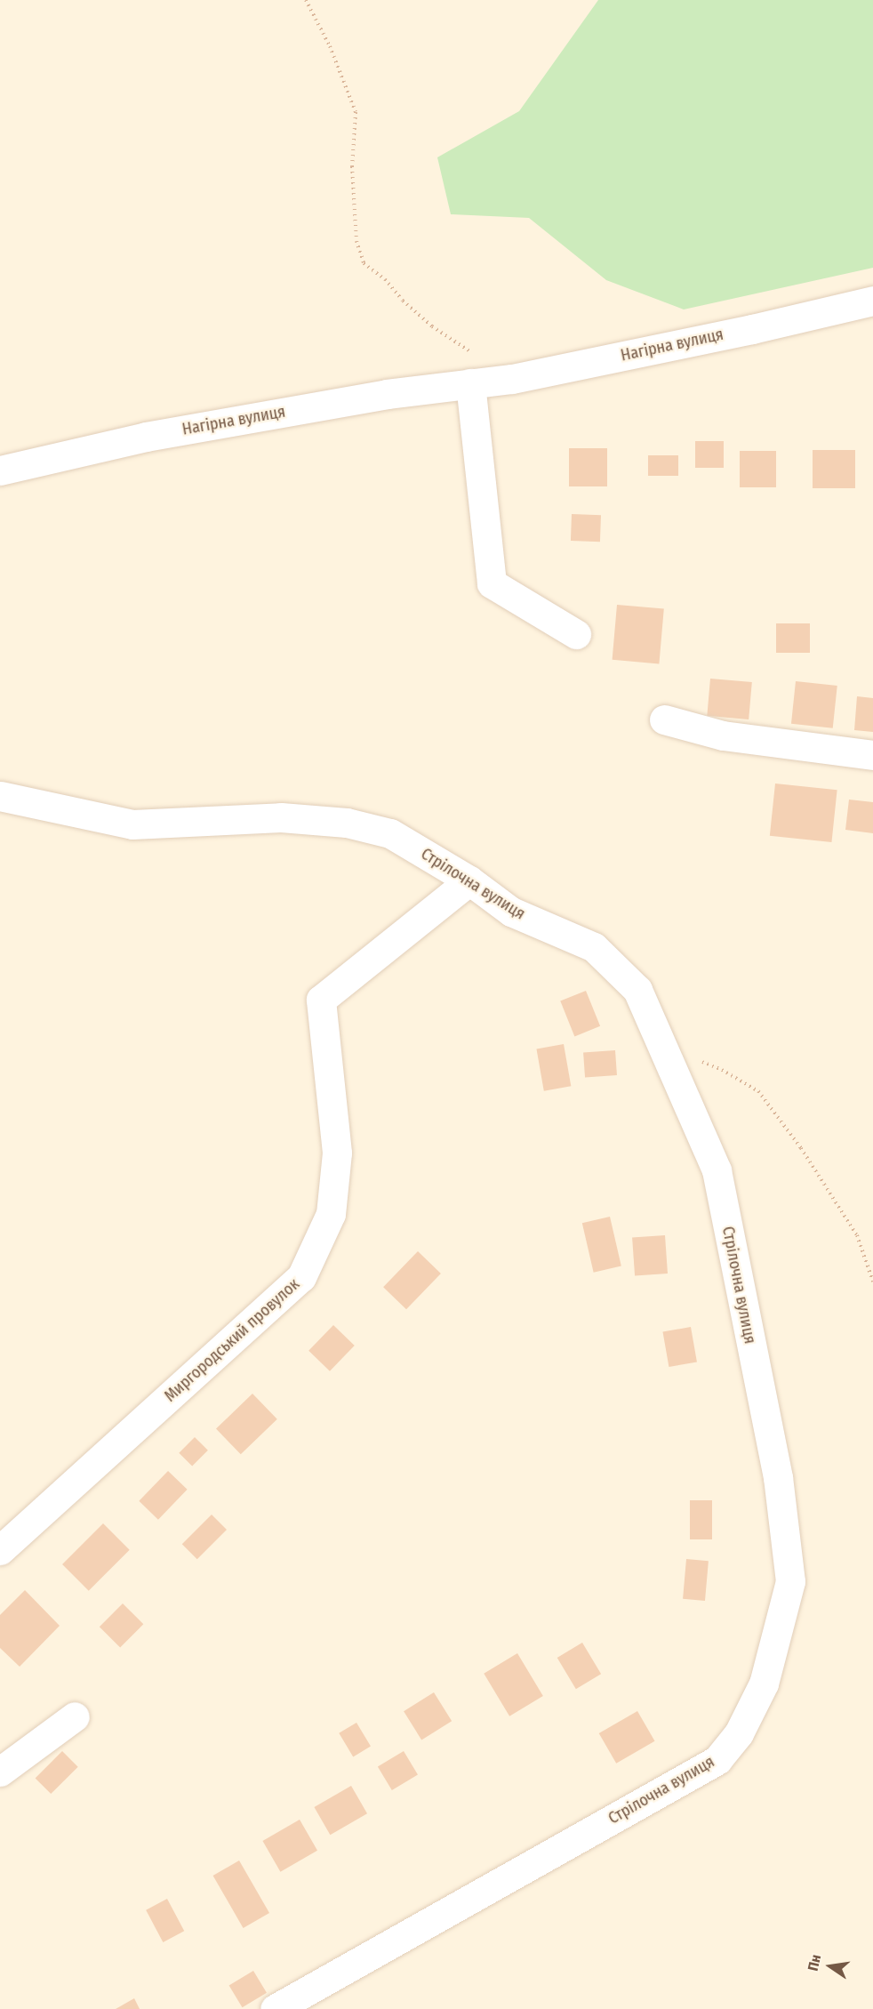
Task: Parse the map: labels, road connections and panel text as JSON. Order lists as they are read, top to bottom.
{
  "streets": {
    "street": ["Нагірна вулиця", "Стрілочна вулиця", "Миргородський провулок"]
  },
  "crossings": [
    ["Стрілочна вулиця", "Миргородський провулок"]
  ],
  "north": "left"
}
